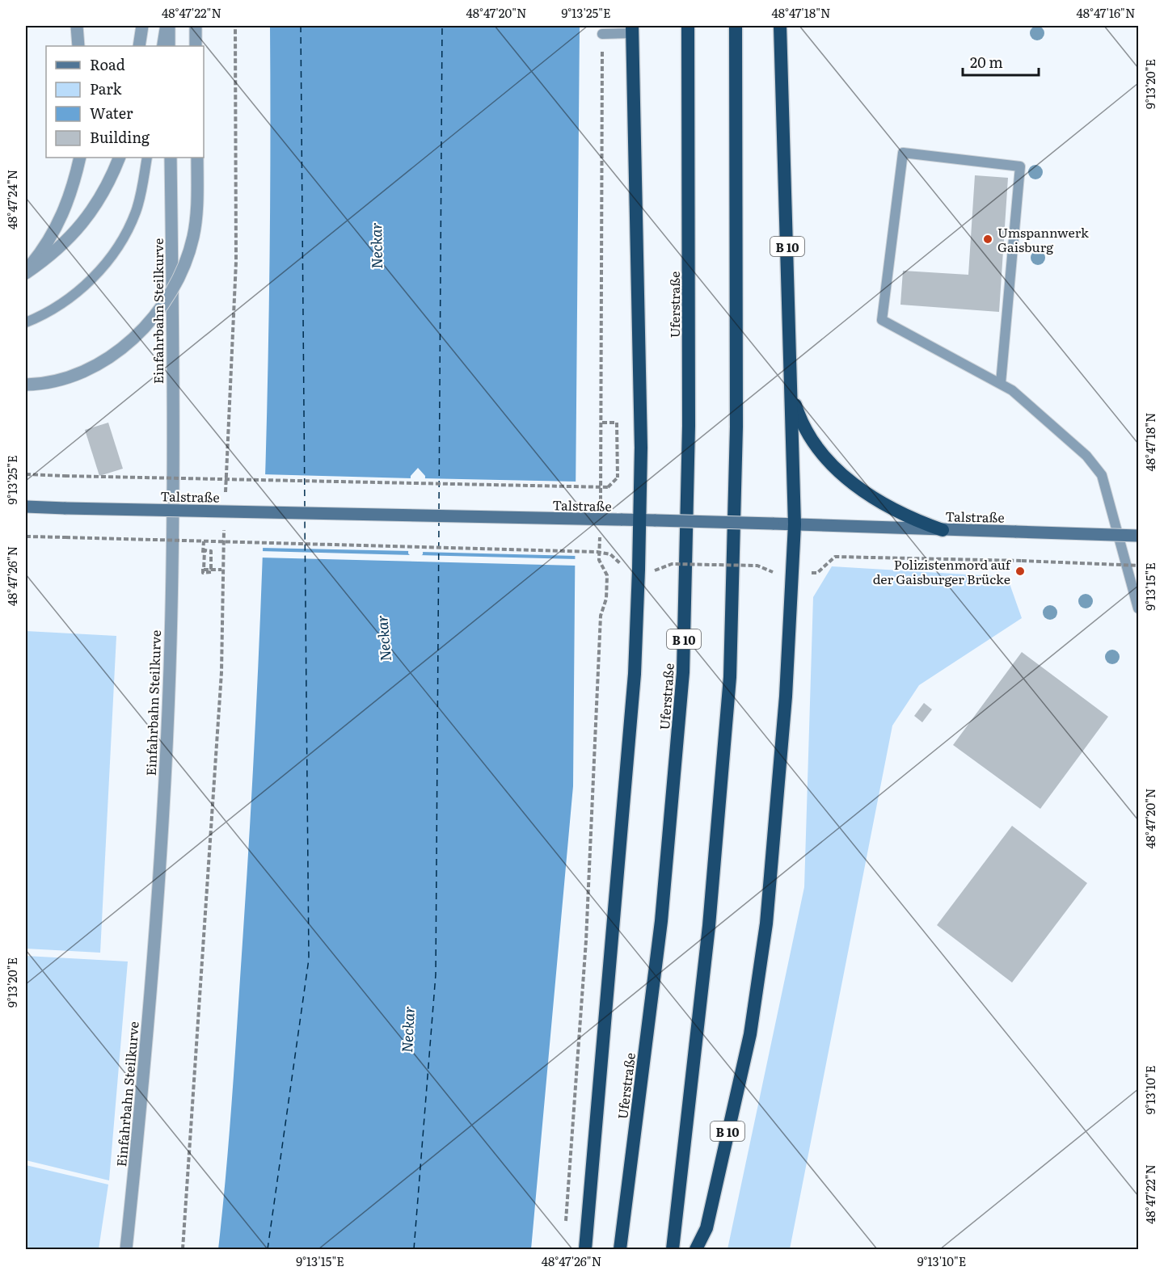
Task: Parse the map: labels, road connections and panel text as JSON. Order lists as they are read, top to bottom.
{
  "streets": {
    "highway": ["B 10", "Uferstraße"],
    "main road": ["Talstraße"],
    "street": ["Einfahrbahn Steilkurve"]
  },
  "crossings": [
    ["B 10", "Talstraße"]
  ],
  "water": ["Neckar"],
  "places": ["Umspannwerk Gaisburg", "Polizistenmord auf der Gaisburger Brücke"],
  "legend": [
    "Road",
    "Park",
    "Water",
    "Building"
  ],
  "scale_bar": "20 m",
  "coordinates": [
    "48°47'22\"N",
    "48°47'20\"N",
    "9°13'25\"E",
    "48°47'18\"N",
    "48°47'16\"N",
    "9°13'20\"E",
    "48°47'24\"N",
    "48°47'26\"N",
    "9°13'15\"E",
    "9°13'10\"E"
  ]
}
